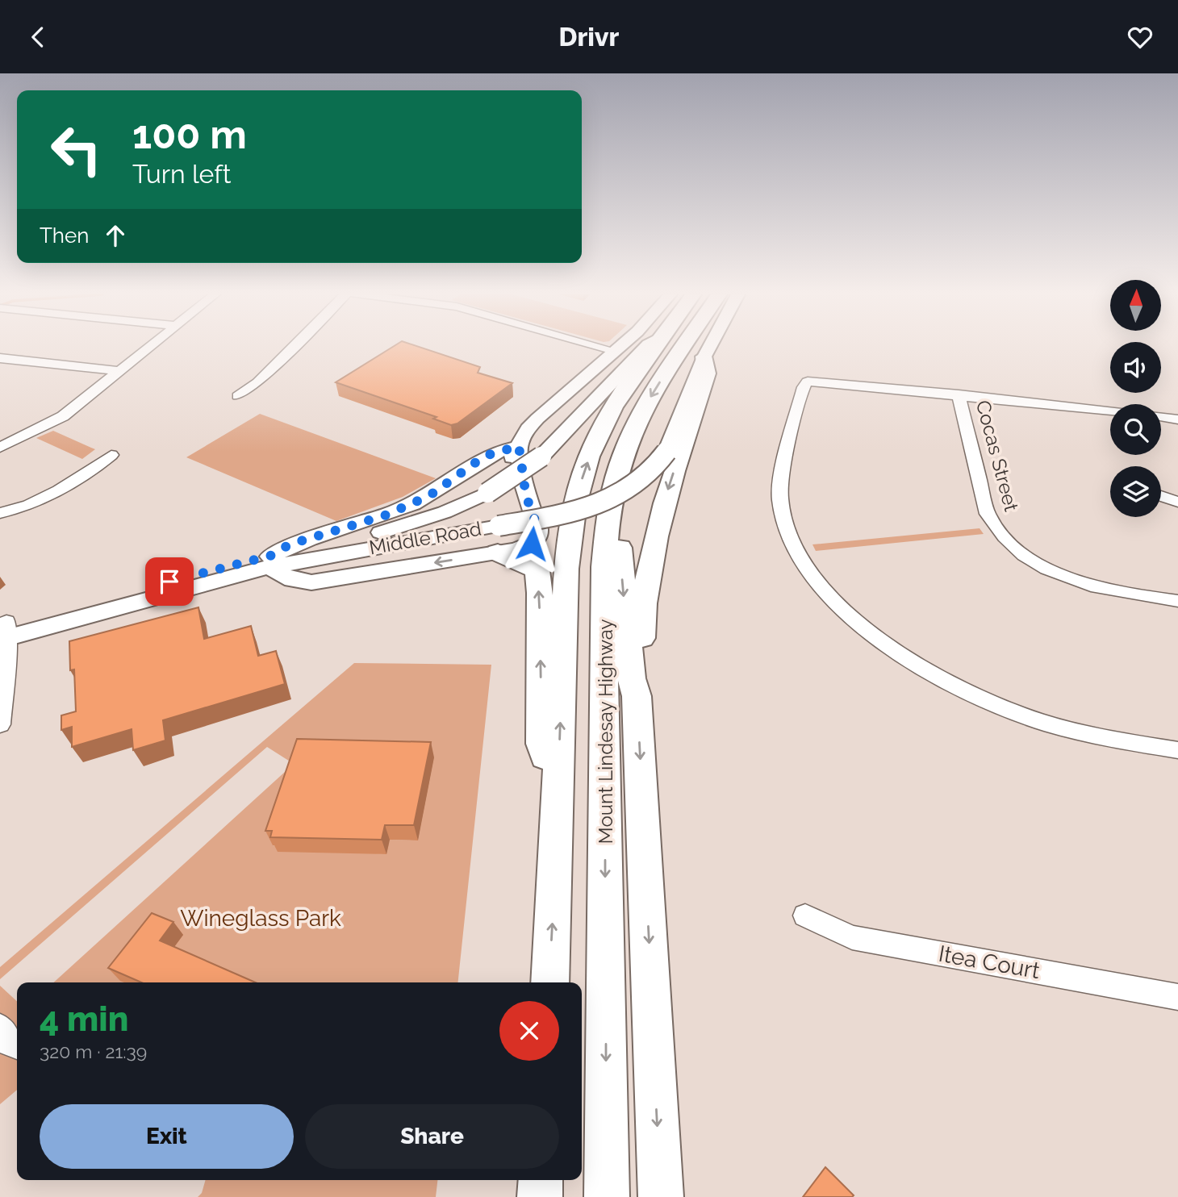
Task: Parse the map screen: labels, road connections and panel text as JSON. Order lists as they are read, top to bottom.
{
  "streets": {
    "highway": ["Mount Lindesay Highway"],
    "main road": ["Middle Road"],
    "street": ["Cocas Street", "Itea Court"]
  },
  "parks": ["Wineglass Park"],
  "north": "top",
  "page": {
    "header": "Drivr",
    "turn": ["100 m", "Turn left"],
    "then": "Then",
    "heading": ["4 min", "320 m · 21:39"],
    "buttons": ["Exit", "Share"]
  }
}
